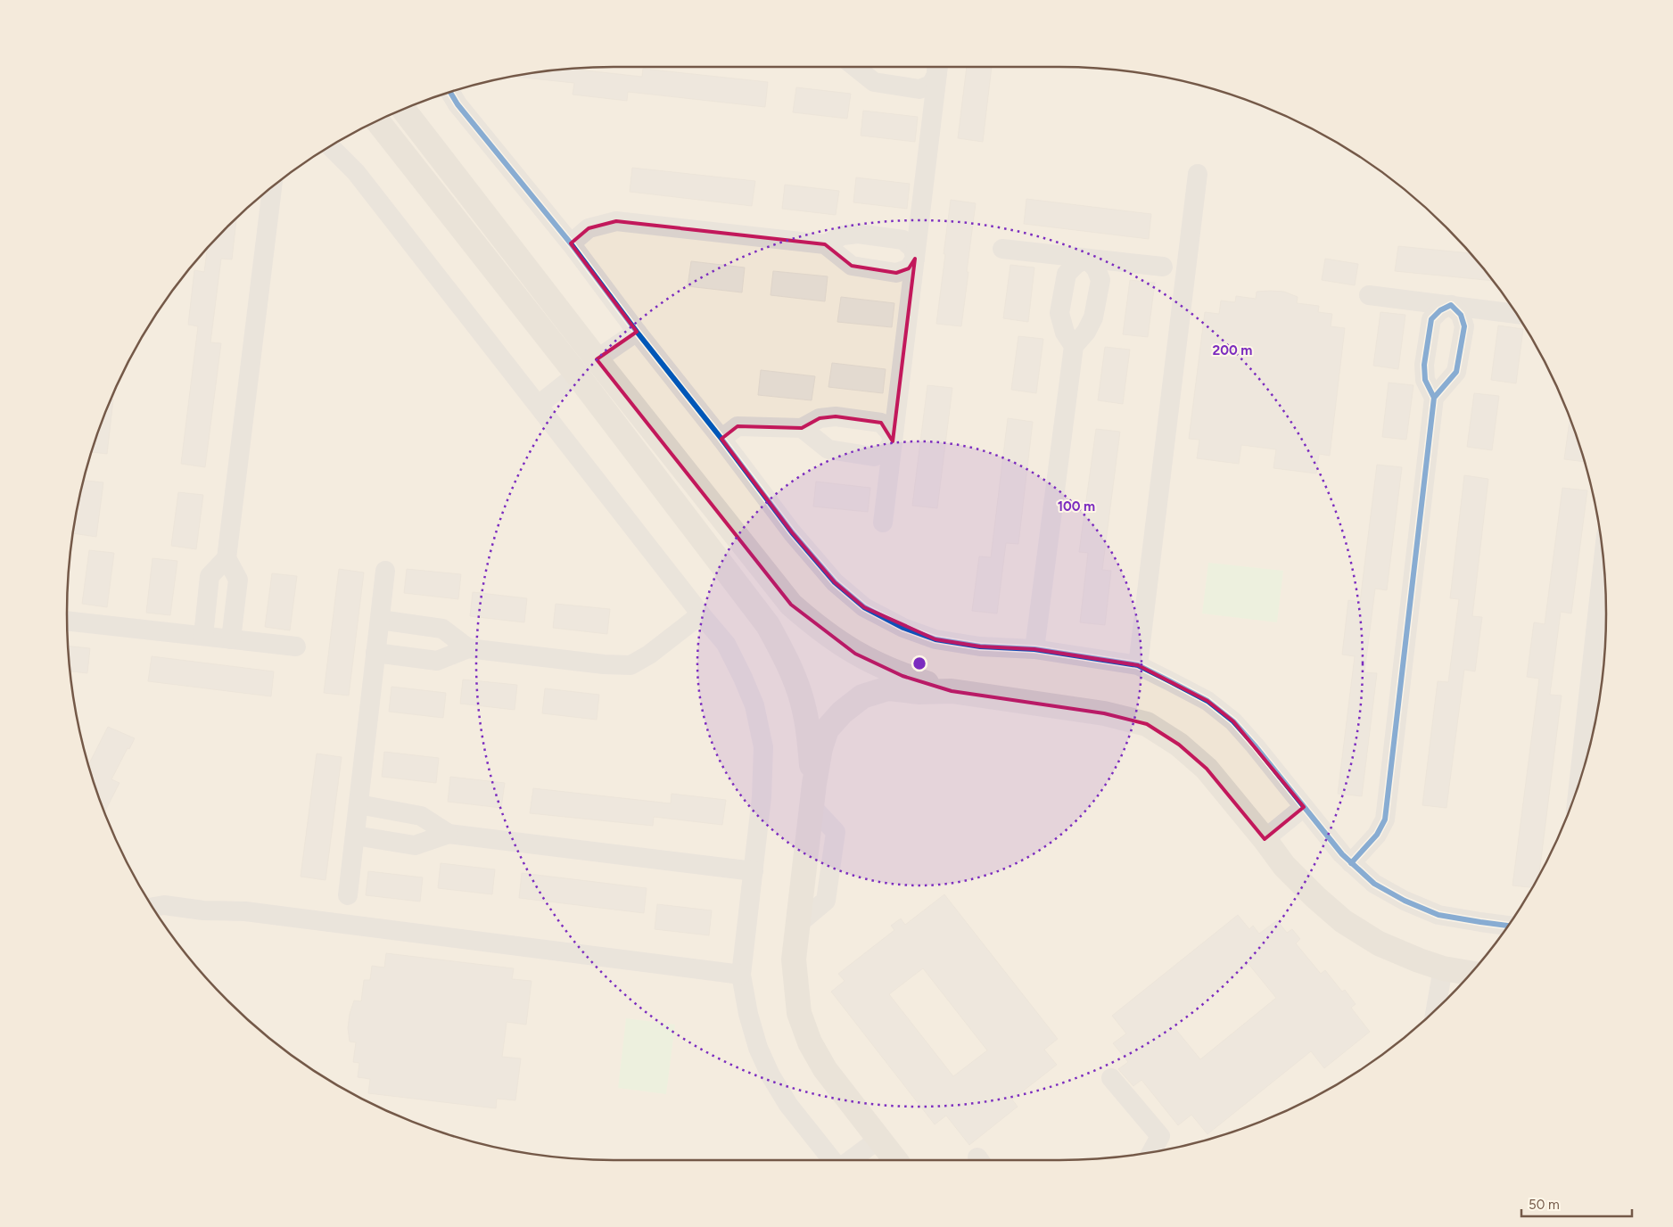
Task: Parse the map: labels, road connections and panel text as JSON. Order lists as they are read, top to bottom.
{
  "scale_bar": "50 m",
  "rings": ["200 m", "100 m"]
}
